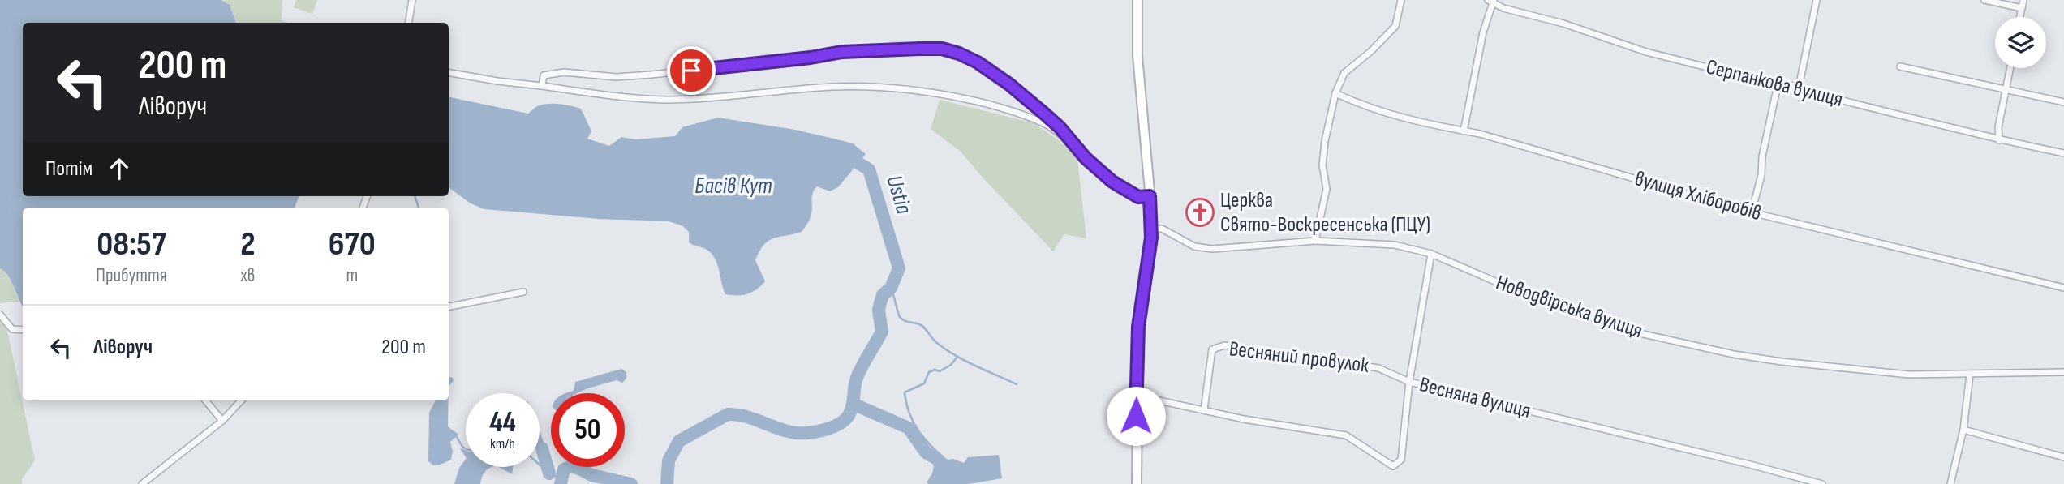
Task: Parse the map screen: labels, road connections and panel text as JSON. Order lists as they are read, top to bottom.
{
  "streets": {
    "street": [
      "Серпанкова вулиця",
      "вулиця Хліборобів",
      "Новодвірська вулиця",
      "Весняний провулок",
      "Весняна вулиця"
    ]
  },
  "crossings": [
    ["Весняний провулок", "Весняна вулиця"]
  ],
  "water": ["Басів Кут", "Ustia"],
  "places": {
    "church": ["Церква Свято-Воскресенська (ПЦУ)"]
  },
  "page": {
    "turn": ["200 m", "Ліворуч"],
    "then": "Потім",
    "eta": [
      "08:57",
      "Прибуття",
      "2",
      "хв",
      "670",
      "m"
    ],
    "list": [
      {
        "name": "Ліворуч",
        "value": "200 m"
      }
    ],
    "speed": "44 km/h",
    "limit": "50"
  }
}
